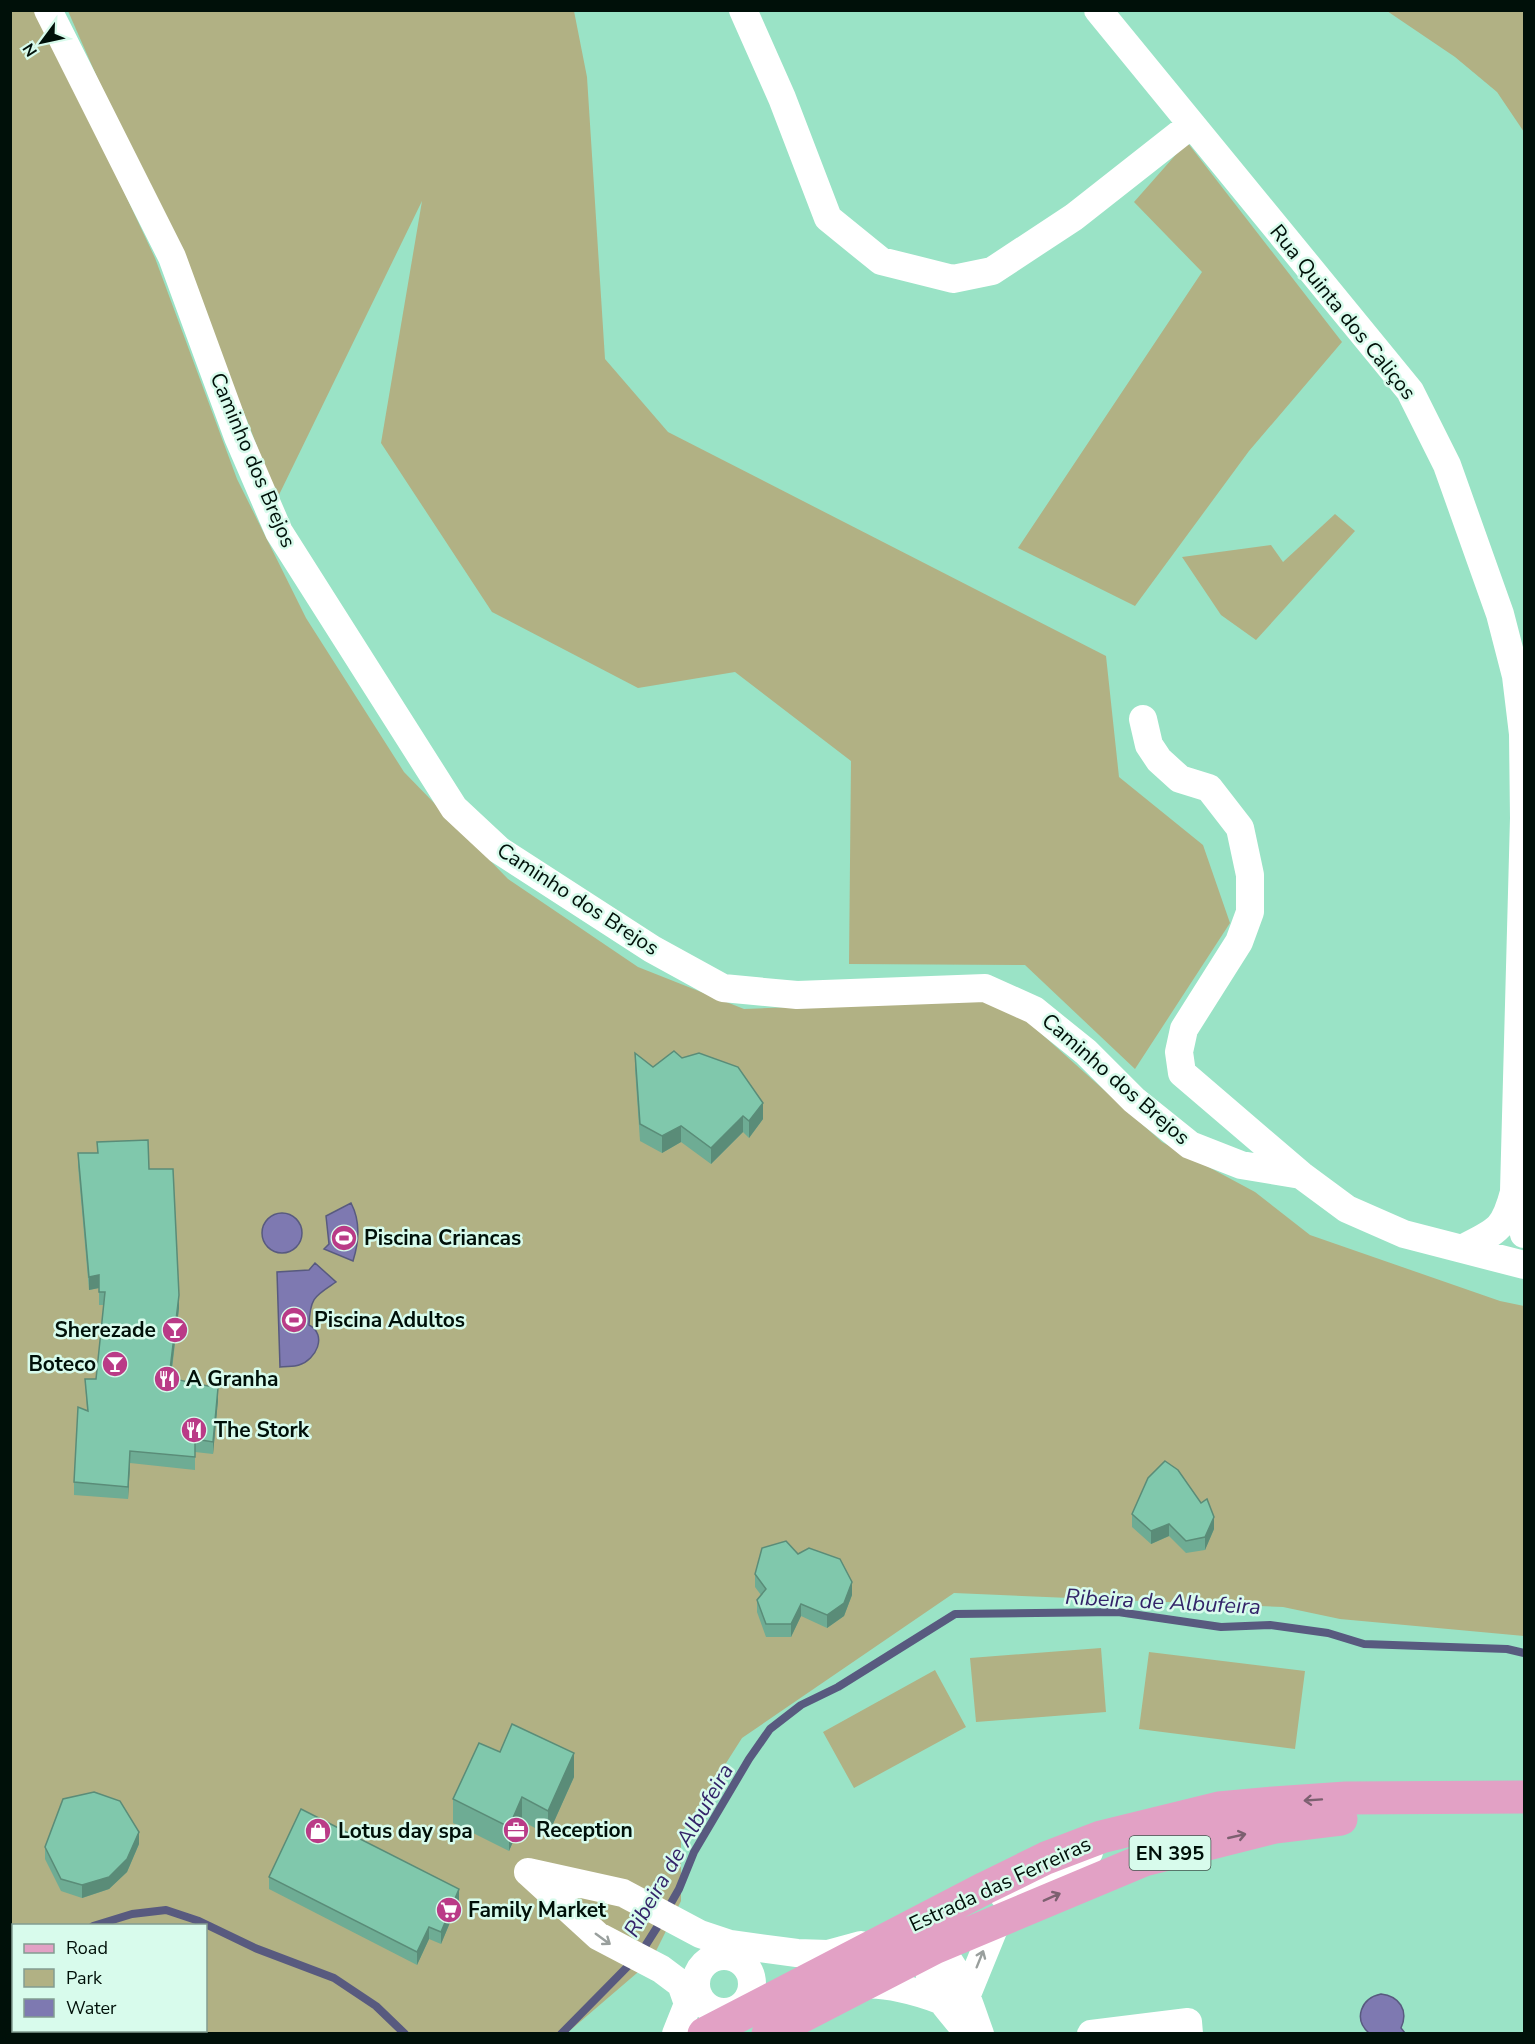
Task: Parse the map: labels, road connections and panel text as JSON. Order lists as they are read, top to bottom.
{
  "streets": {
    "main road": ["EN 395", "Estrada das Ferreiras"],
    "street": ["Rua Quinta dos Caliços", "Caminho dos Brejos"]
  },
  "water": ["Ribeira de Albufeira"],
  "places": {
    "sports": ["Piscina Criancas", "Piscina Adultos"],
    "bar": ["Sherezade", "Boteco"],
    "restaurant": ["A Granha", "The Stork"],
    "office": ["Reception"],
    "shop": ["Lotus day spa"],
    "supermarket": ["Family Market"]
  },
  "legend": ["Road", "Park", "Water"],
  "north": "bottom left"
}
